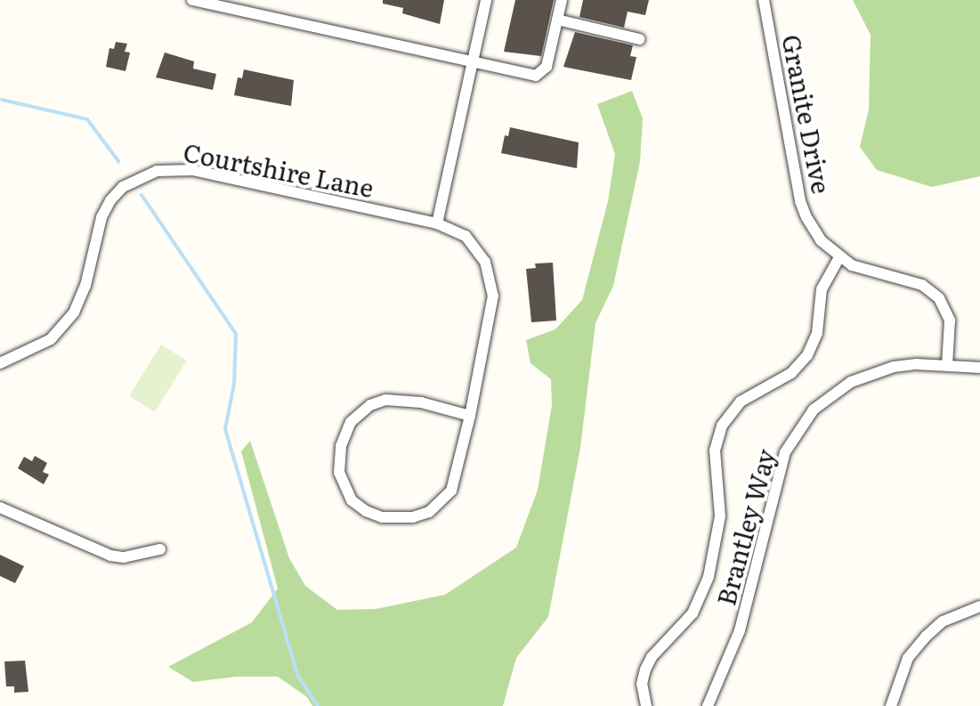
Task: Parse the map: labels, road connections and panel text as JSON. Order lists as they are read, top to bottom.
{
  "streets": {
    "street": ["Granite Drive", "Courtshire Lane", "Brantley Way"]
  },
  "crossings": [
    ["Granite Drive", "Brantley Way"]
  ]
}
